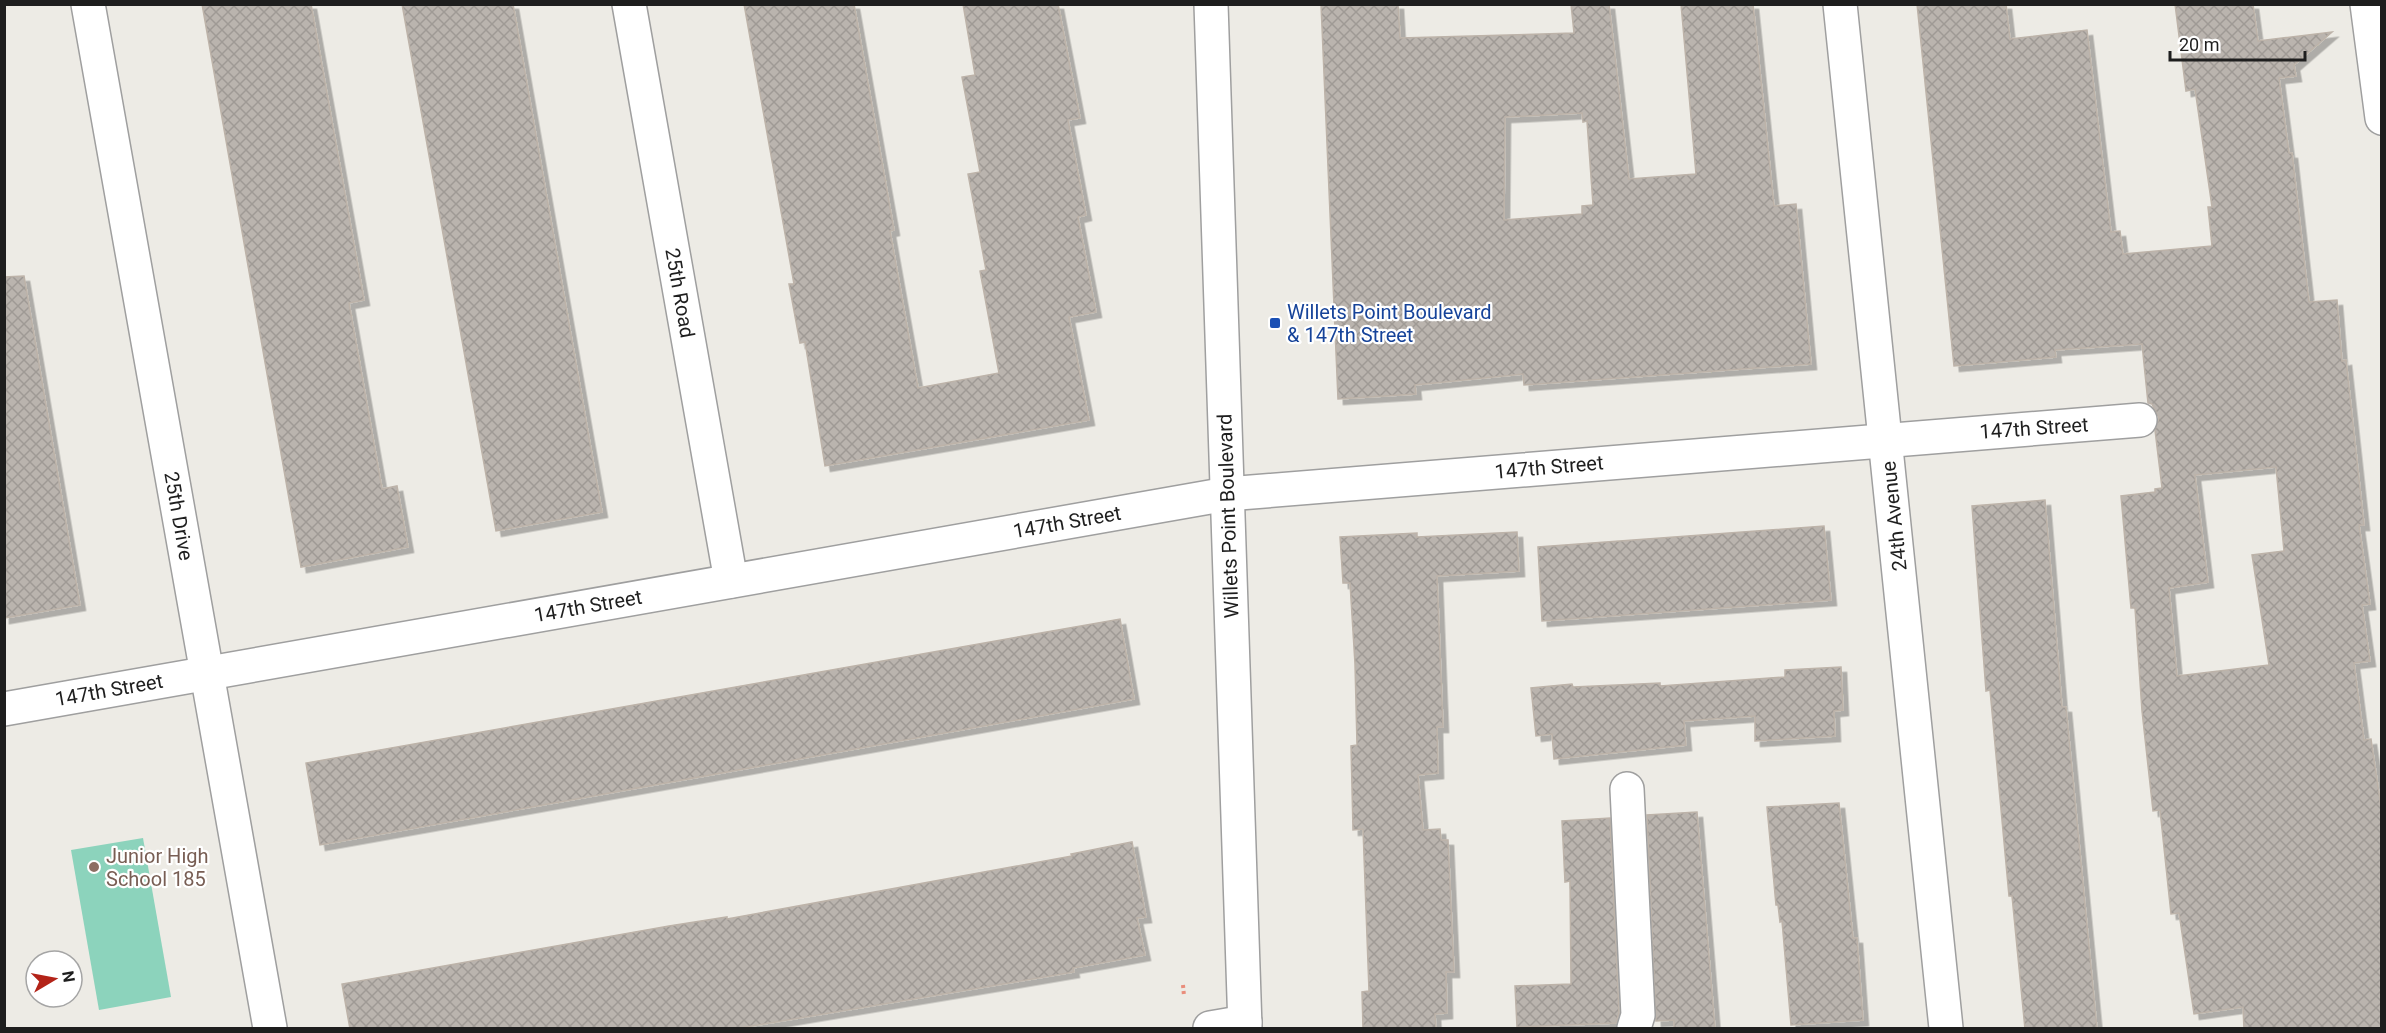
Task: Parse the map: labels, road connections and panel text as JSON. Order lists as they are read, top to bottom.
{
  "streets": {
    "street": [
      "25th Road",
      "147th Street",
      "25th Drive",
      "Willets Point Boulevard",
      "24th Avenue"
    ]
  },
  "crossings": [
    ["25th Road", "147th Street"],
    ["147th Street", "25th Drive"],
    ["147th Street", "Willets Point Boulevard"],
    ["147th Street", "24th Avenue"]
  ],
  "places": {
    "transit": ["Willets Point Boulevard & 147th Street"],
    "other": ["Junior High School 185"]
  },
  "scale_bar": "20 m",
  "north": "right"
}
